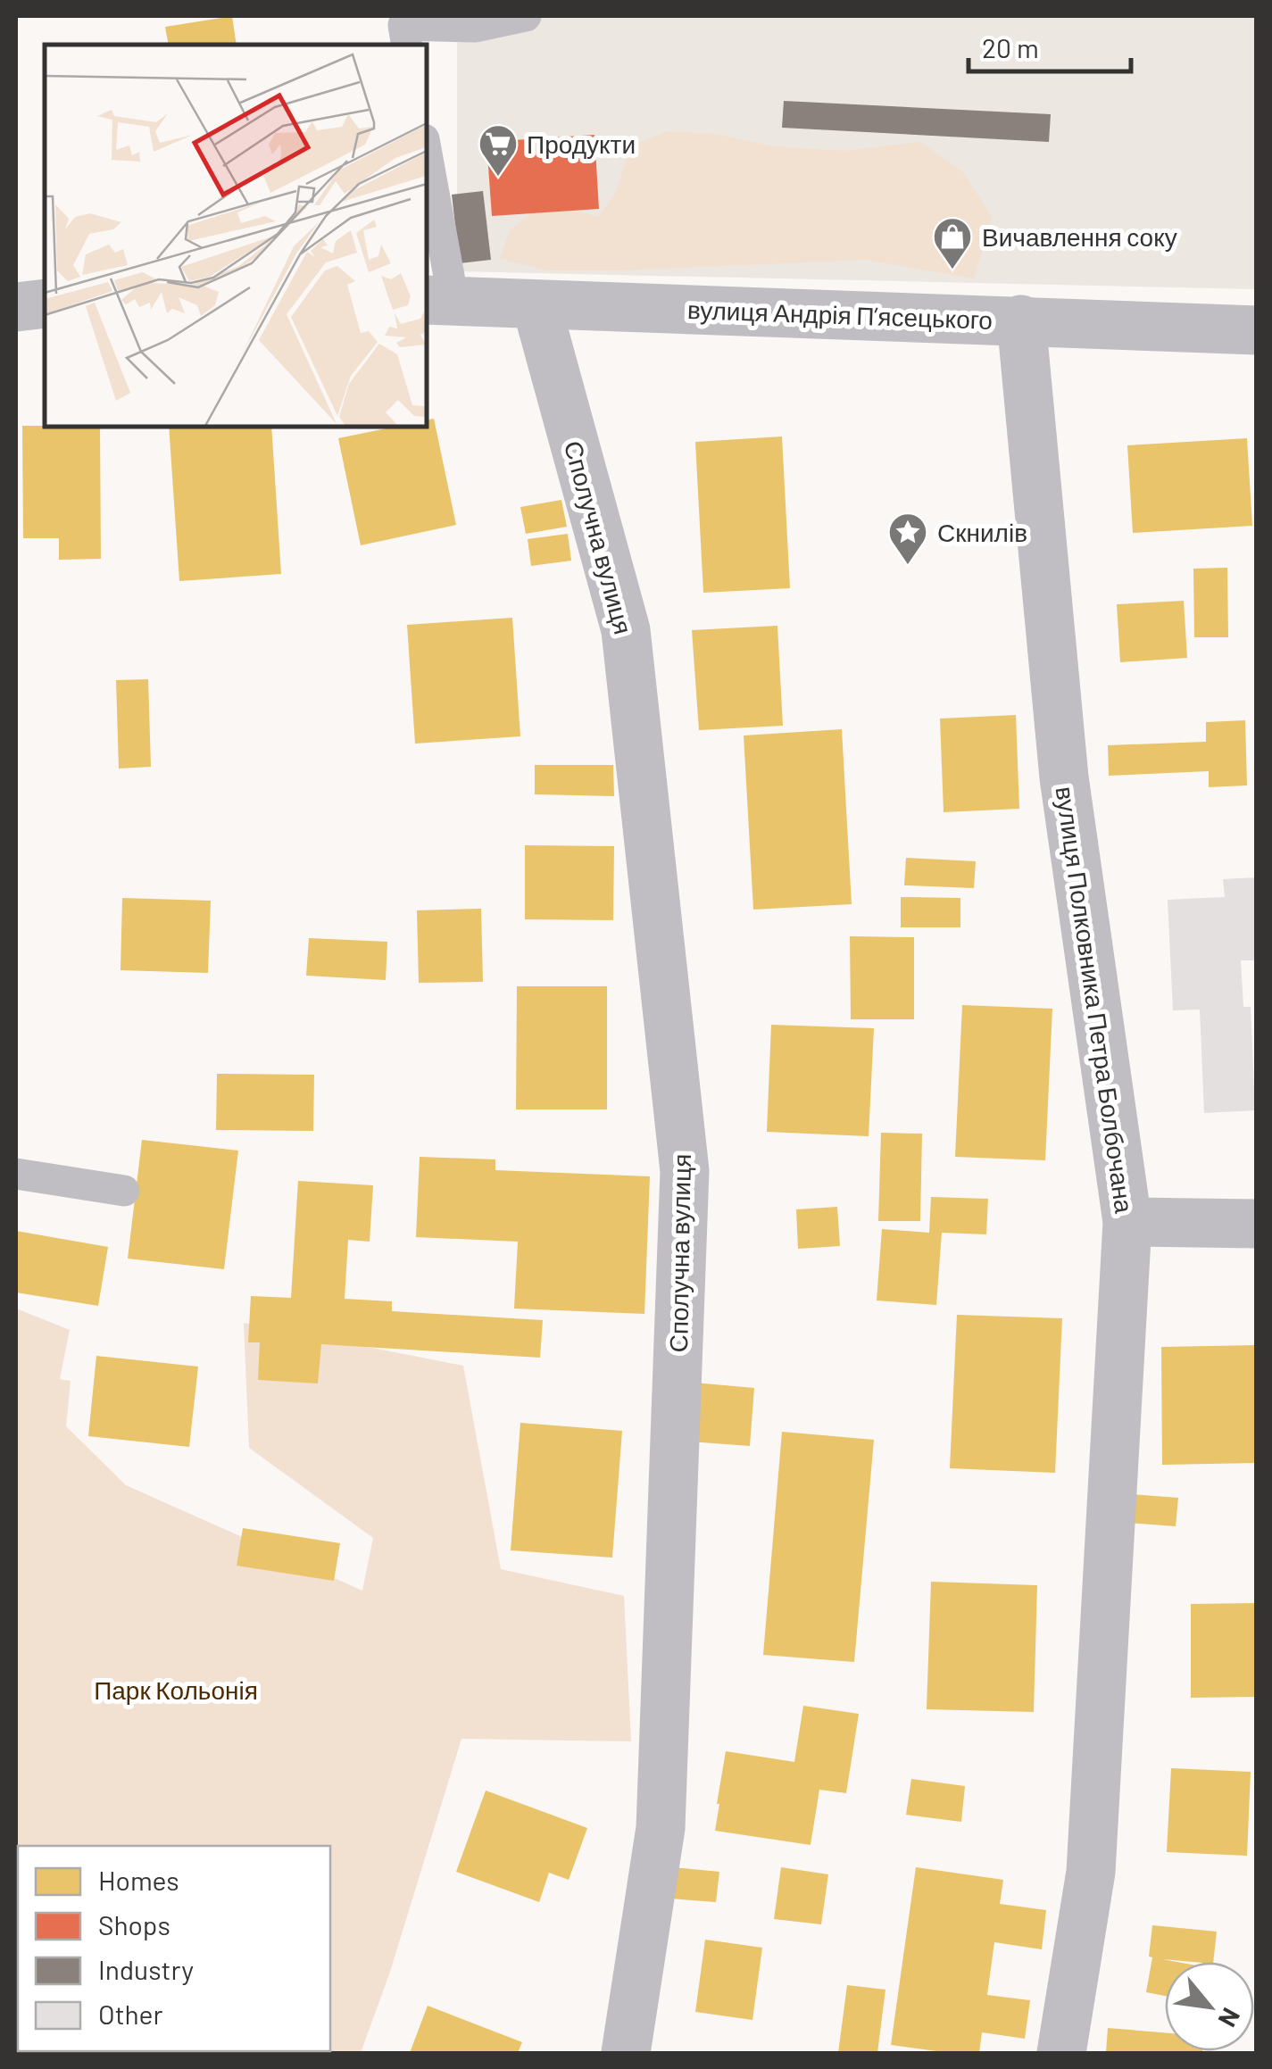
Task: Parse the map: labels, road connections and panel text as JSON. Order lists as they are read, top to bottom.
{
  "streets": {
    "street": ["вулиця Андрія Пʼясецького", "Сполучна вулиця", "вулиця Полковника Петра Болбочана"]
  },
  "crossings": [
    ["вулиця Андрія Пʼясецького", "Сполучна вулиця"],
    ["вулиця Андрія Пʼясецького", "вулиця Полковника Петра Болбочана"]
  ],
  "parks": ["Парк Кольонія"],
  "places": {
    "supermarket": ["Продукти"],
    "shop": ["Вичавлення соку"],
    "place": ["Скнилів"]
  },
  "legend": [
    "Homes",
    "Shops",
    "Industry",
    "Other"
  ],
  "scale_bar": "20 m",
  "north": "bottom right"
}
